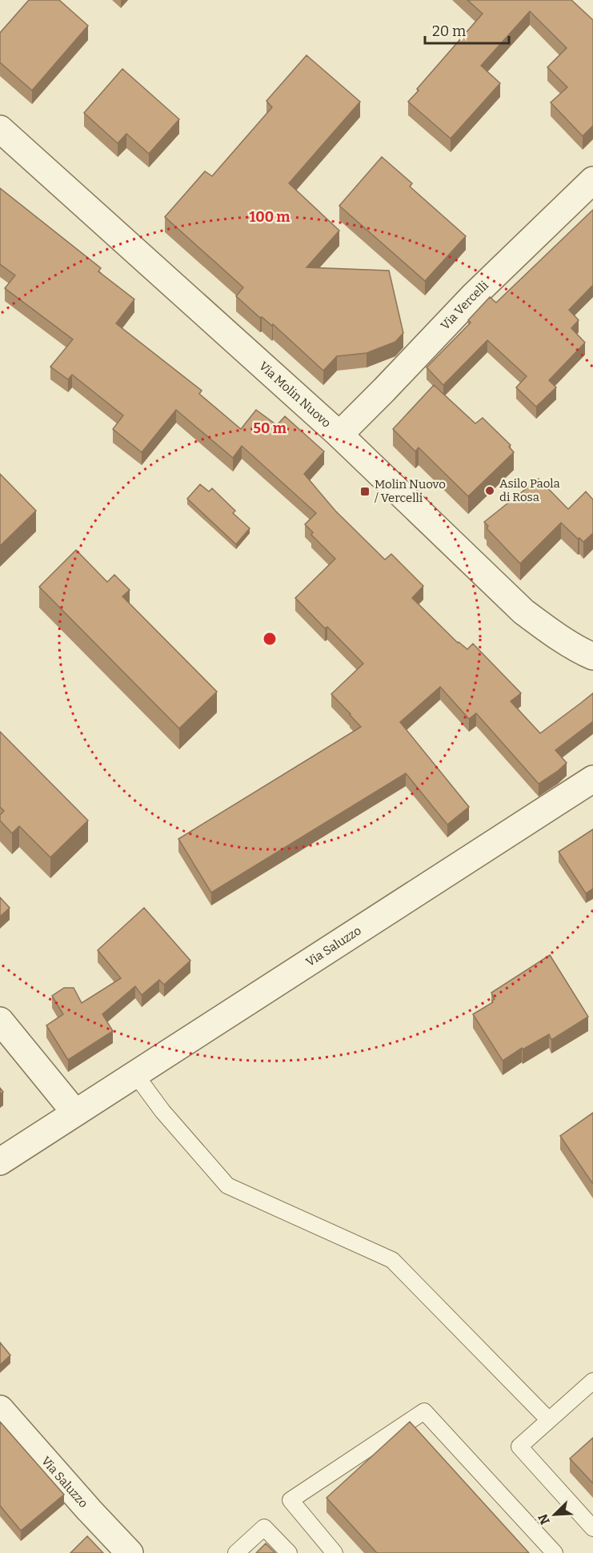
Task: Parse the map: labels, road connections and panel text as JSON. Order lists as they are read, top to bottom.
{
  "streets": {
    "street": ["Via Vercelli", "Via Molin Nuovo", "Via Saluzzo"]
  },
  "crossings": [
    ["Via Vercelli", "Via Molin Nuovo"]
  ],
  "places": {
    "other": ["Asilo Paola di Rosa"],
    "transit": ["Molin Nuovo / Vercelli"]
  },
  "scale_bar": "20 m",
  "north": "bottom left",
  "rings": ["100 m", "50 m"]
}
